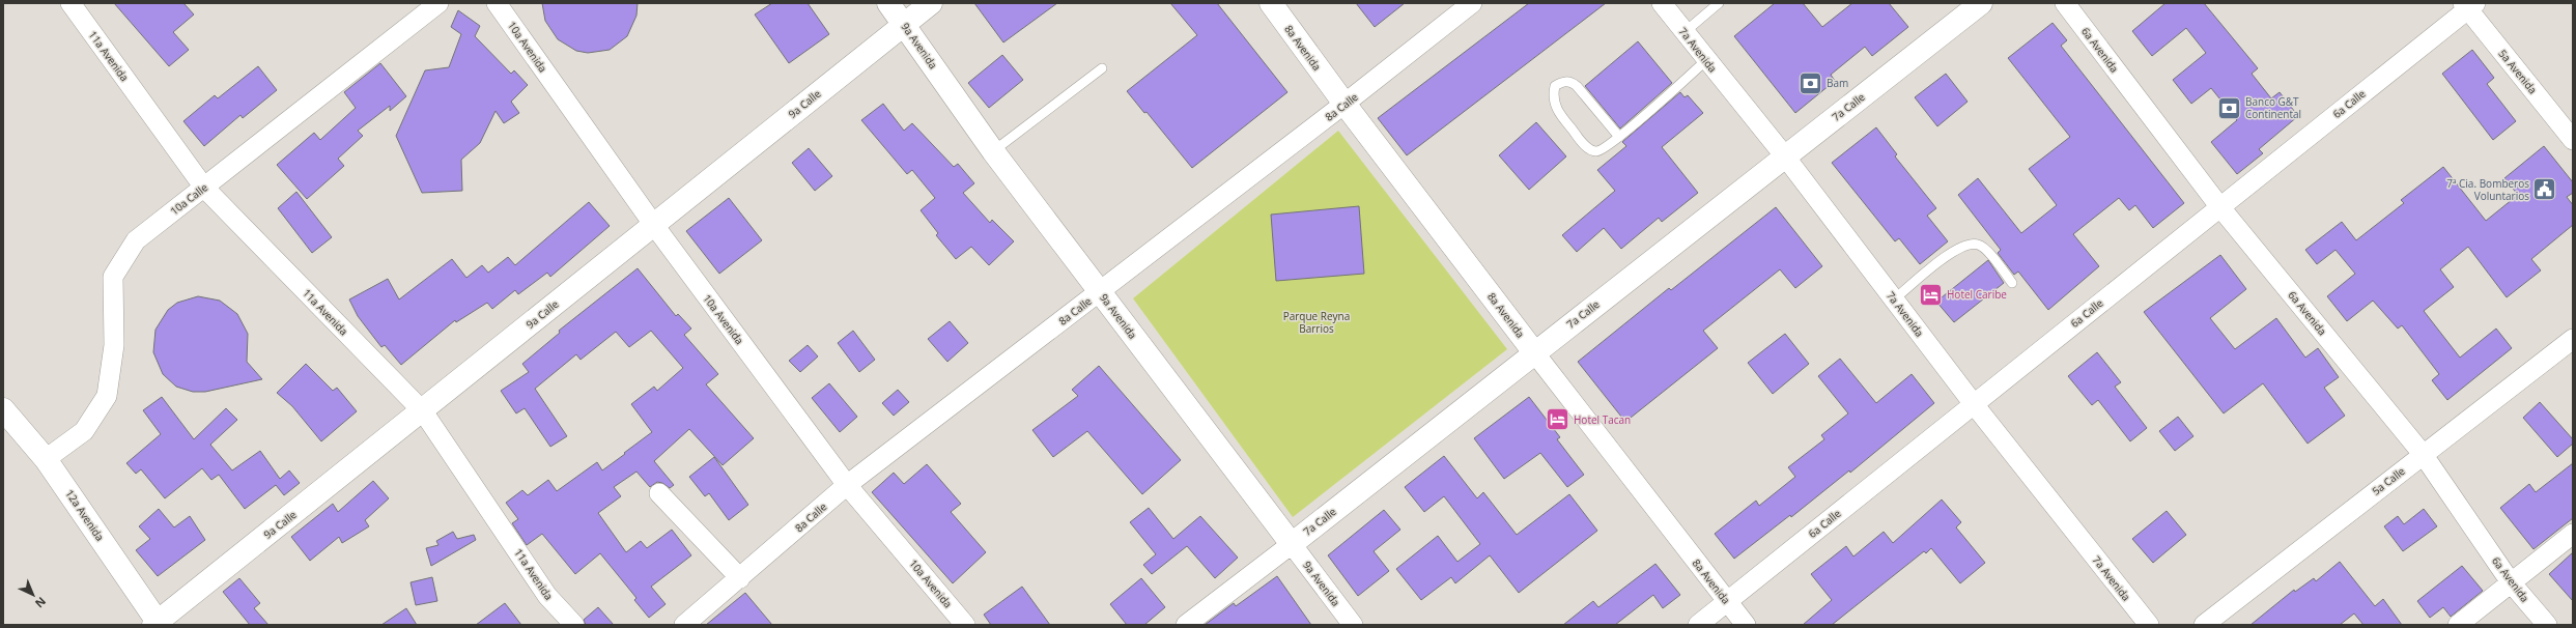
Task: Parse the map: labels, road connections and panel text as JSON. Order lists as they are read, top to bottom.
{
  "streets": {
    "street": [
      "9a Avenida",
      "10a Avenida",
      "8a Avenida",
      "7a Avenida",
      "6a Avenida",
      "11a Avenida",
      "5a Avenida",
      "9a Calle",
      "6a Calle",
      "8a Calle",
      "7a Calle",
      "10a Calle",
      "5a Calle",
      "12a Avenida"
    ]
  },
  "crossings": [
    ["9a Avenida", "9a Calle"],
    ["9a Avenida", "8a Calle"],
    ["9a Avenida", "7a Calle"],
    ["10a Avenida", "9a Calle"],
    ["10a Avenida", "8a Calle"],
    ["8a Avenida", "6a Calle"],
    ["8a Avenida", "8a Calle"],
    ["8a Avenida", "7a Calle"],
    ["7a Avenida", "6a Calle"],
    ["7a Avenida", "7a Calle"],
    ["6a Avenida", "6a Calle"],
    ["6a Avenida", "5a Calle"],
    ["11a Avenida", "9a Calle"],
    ["11a Avenida", "10a Calle"],
    ["5a Avenida", "6a Calle"],
    ["9a Calle", "12a Avenida"],
    ["10a Calle", "12a Avenida"]
  ],
  "parks": ["Parque Reyna Barrios"],
  "places": {
    "bank": ["Bam", "Banco G&T Continental"],
    "public building": ["7ª Cia. Bomberos Voluntarios"],
    "hotel": ["Hotel Caribe", "Hotel Tacan"]
  },
  "north": "bottom right"
}
